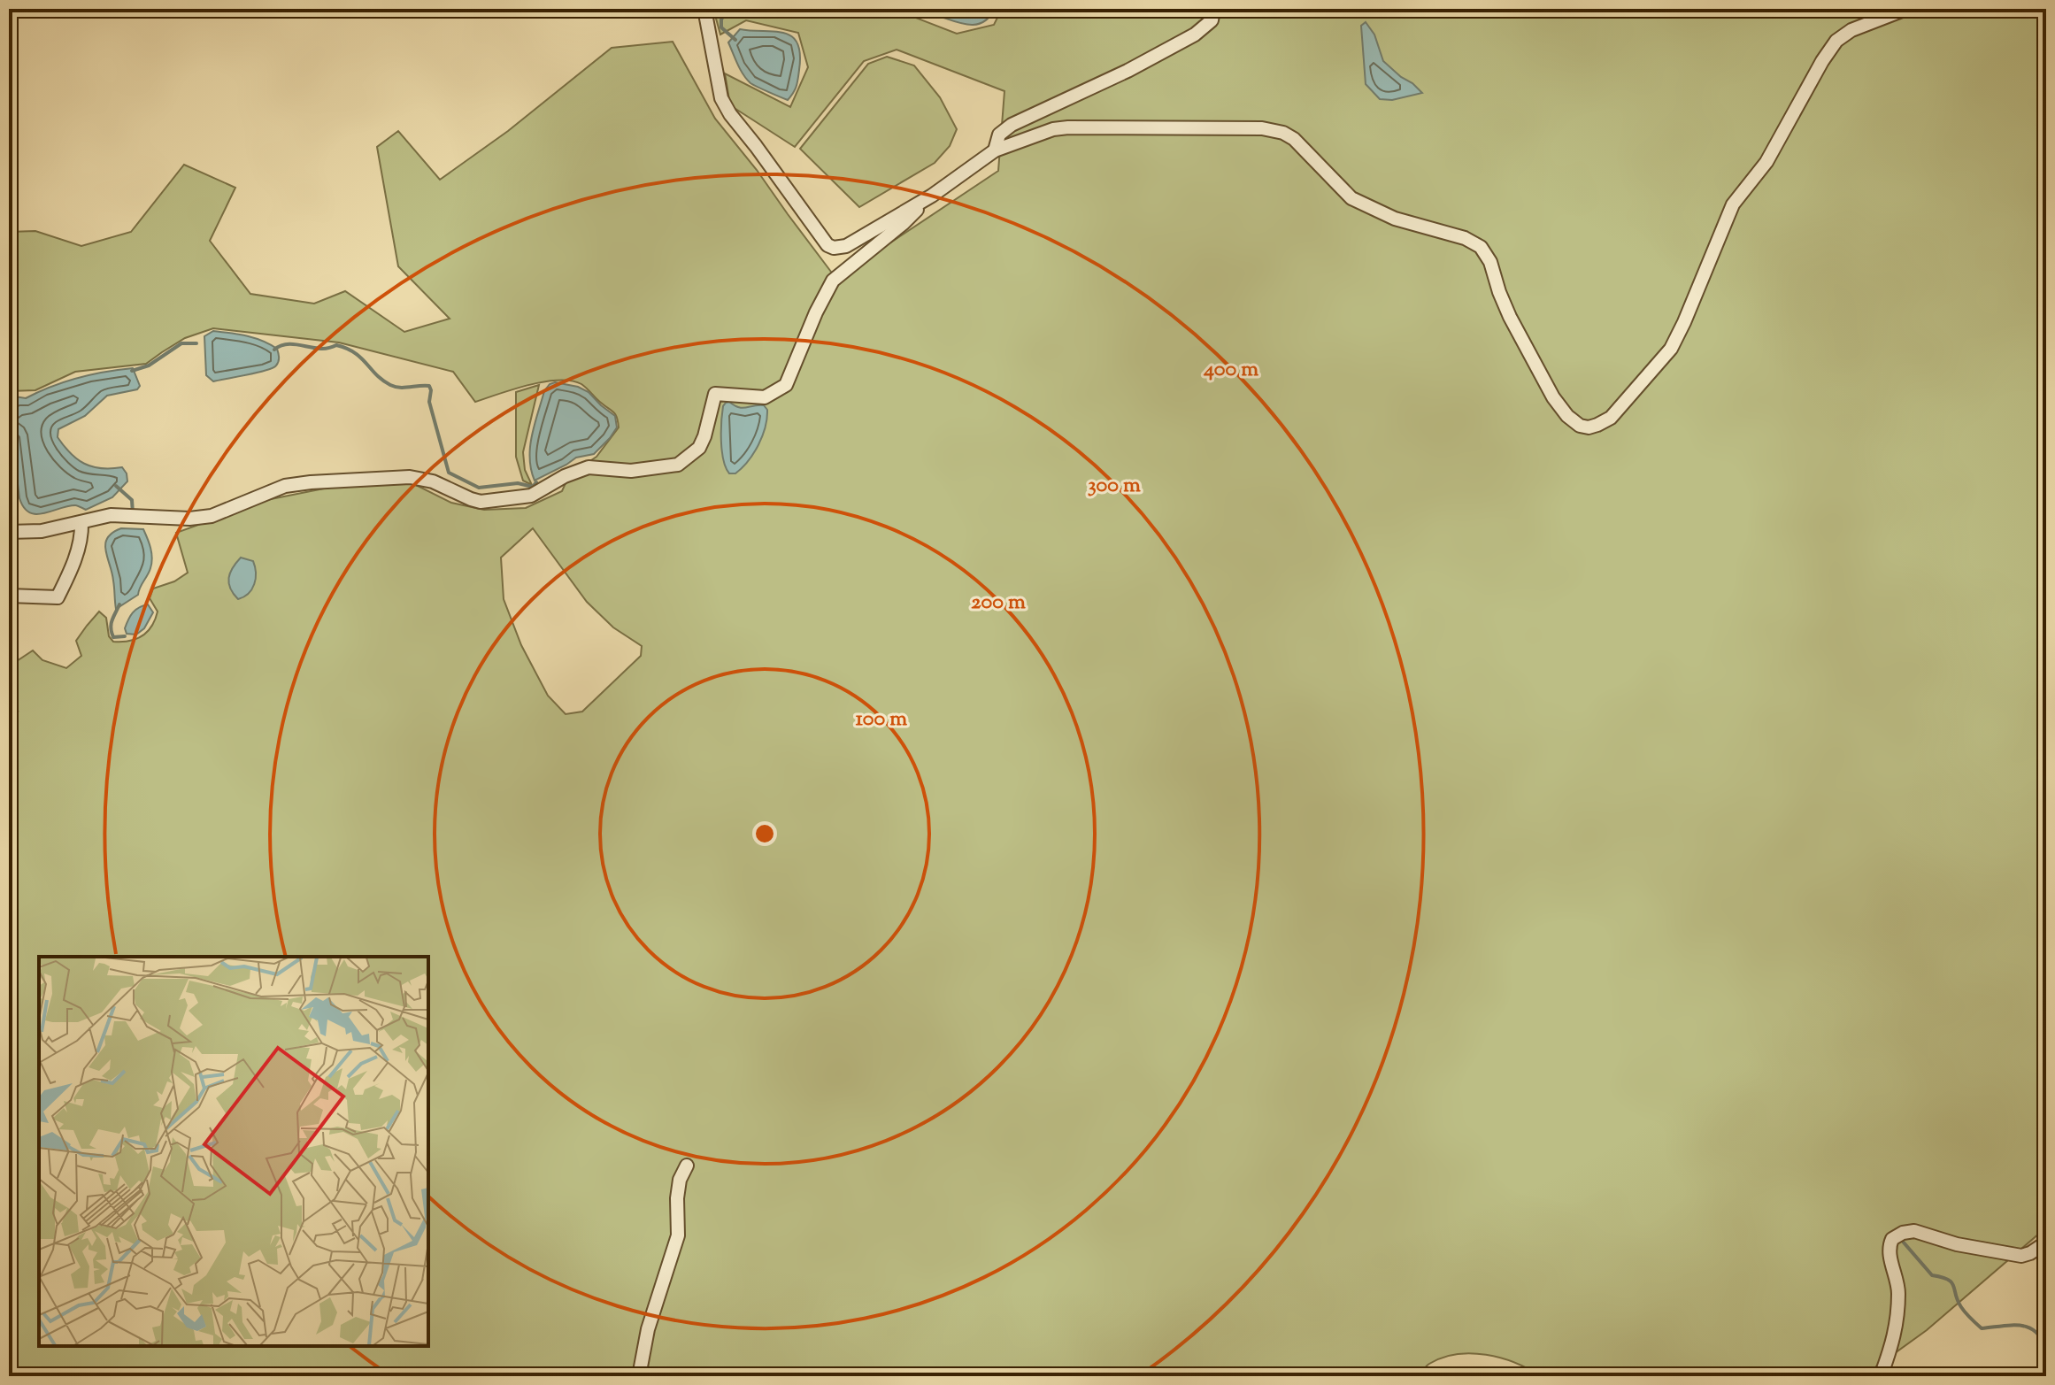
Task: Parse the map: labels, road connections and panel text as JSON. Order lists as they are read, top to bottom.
{
  "rings": [
    "400 m",
    "300 m",
    "200 m",
    "100 m"
  ]
}
